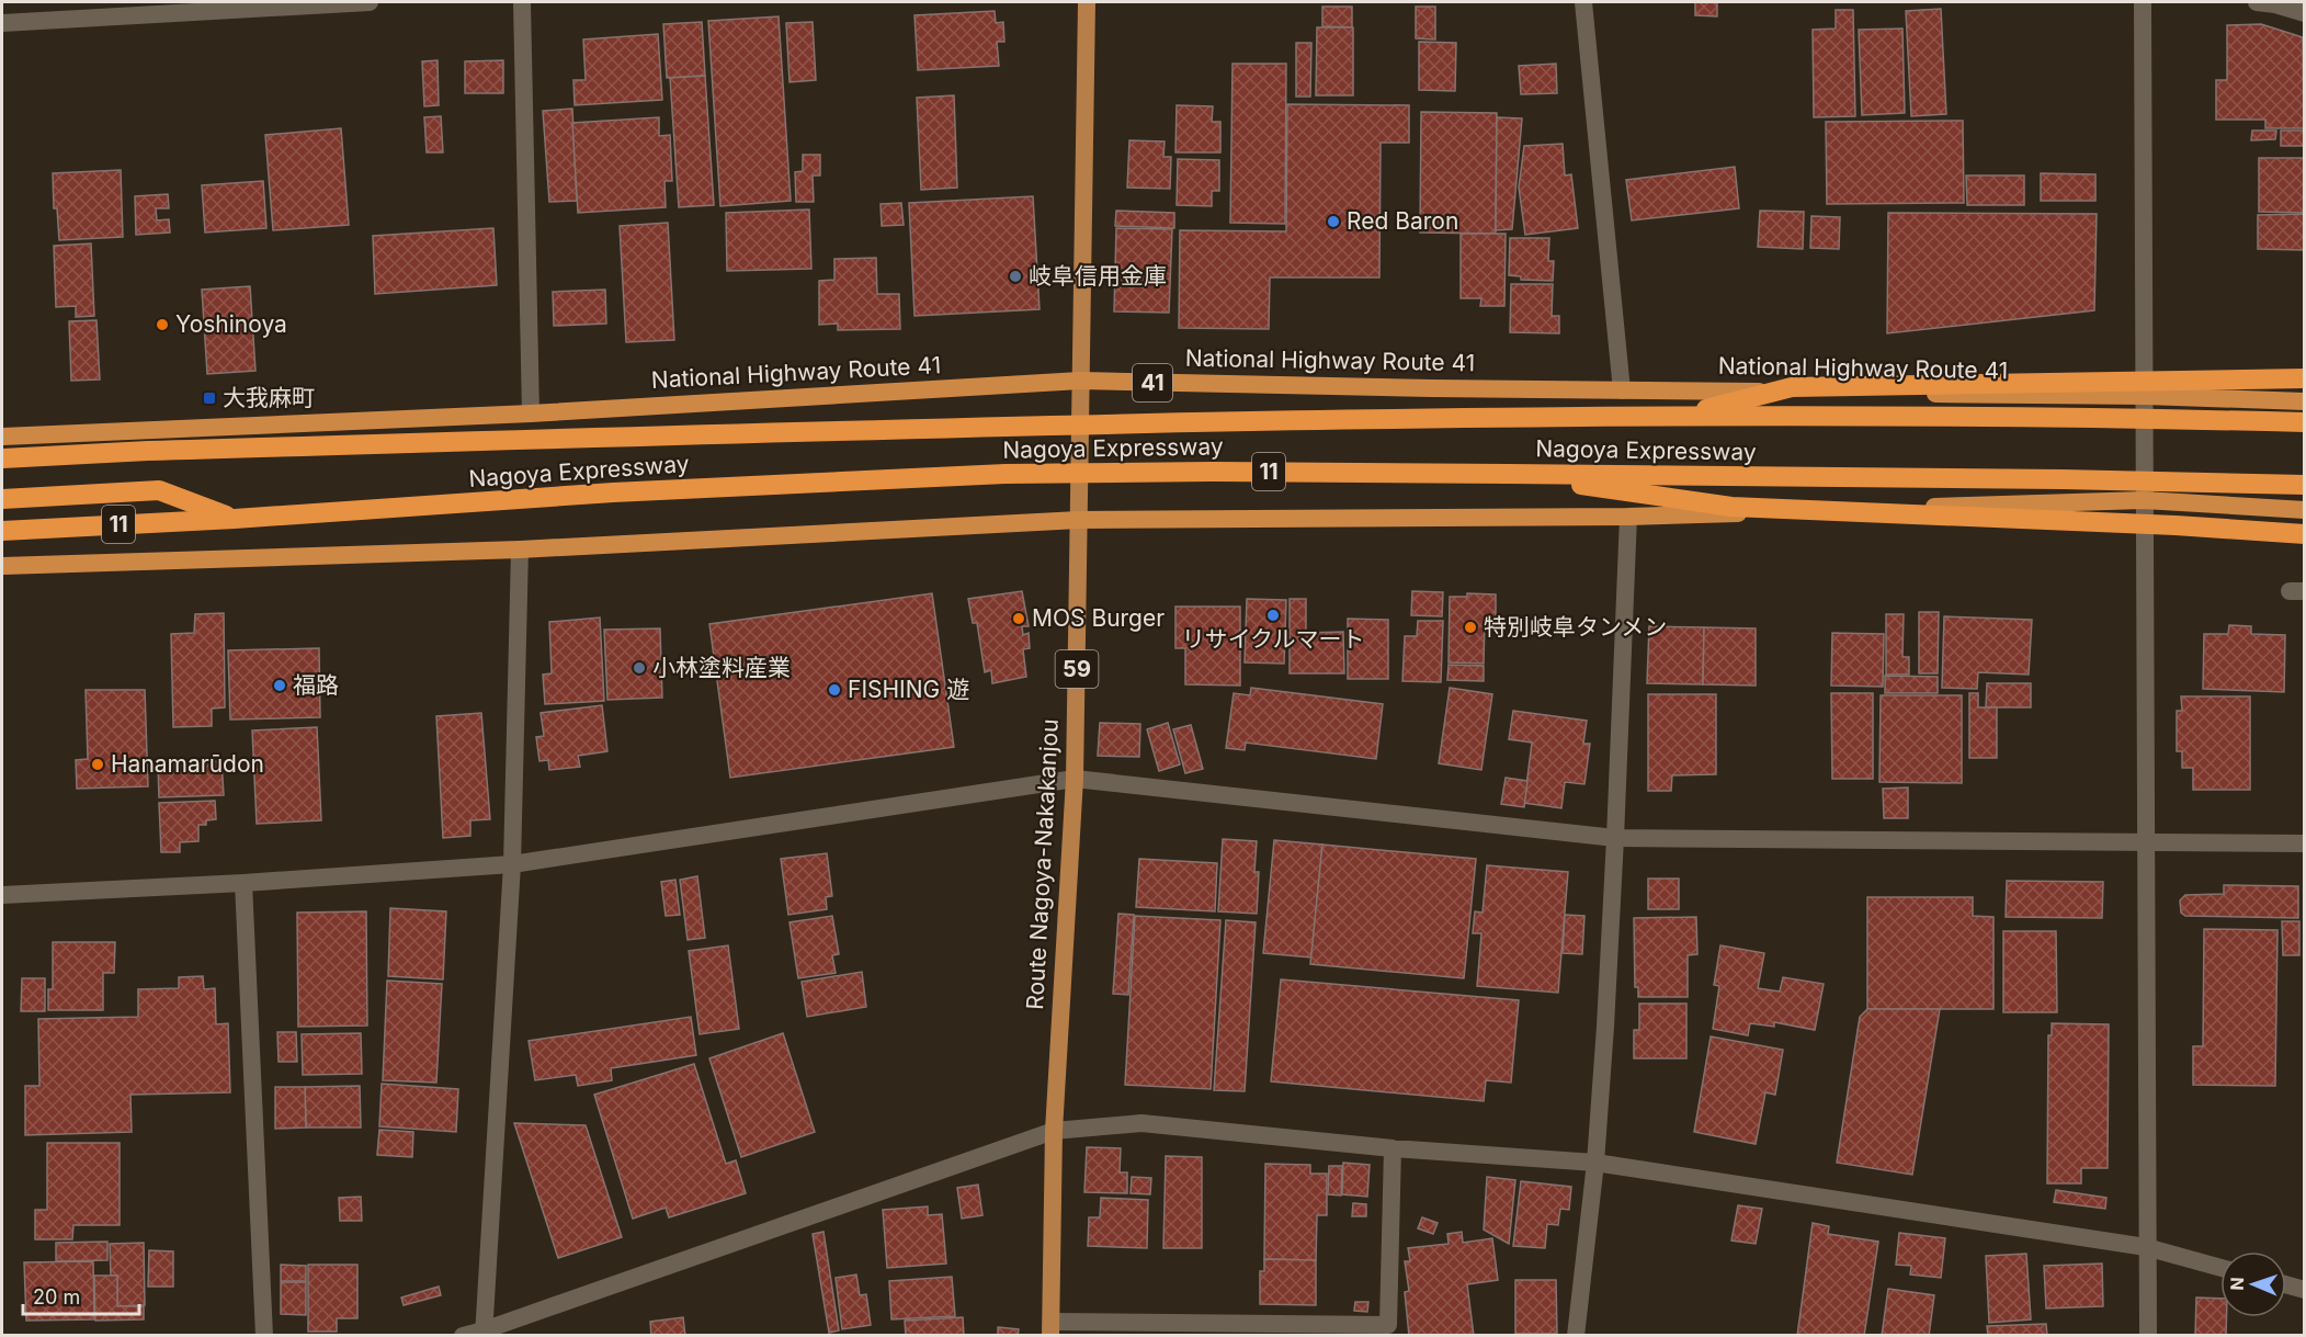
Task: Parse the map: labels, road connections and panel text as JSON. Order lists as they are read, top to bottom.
{
  "streets": {
    "highway": [
      "National Highway Route 41",
      "41",
      "Nagoya Expressway",
      "11"
    ],
    "main road": ["59", "Route Nagoya-Nakakanjou"]
  },
  "crossings": [
    ["National Highway Route 41", "Route Nagoya-Nakakanjou"]
  ],
  "places": {
    "other": [
      "Red Baron",
      "岐阜信用金庫",
      "Yoshinoya",
      "リサイクルマート",
      "MOS Burger",
      "特別岐阜タンメン",
      "小林塗料産業",
      "福路",
      "FISHING 遊",
      "Hanamarūdon"
    ],
    "transit": ["大我麻町"]
  },
  "scale_bar": "20 m",
  "north": "left"
}
